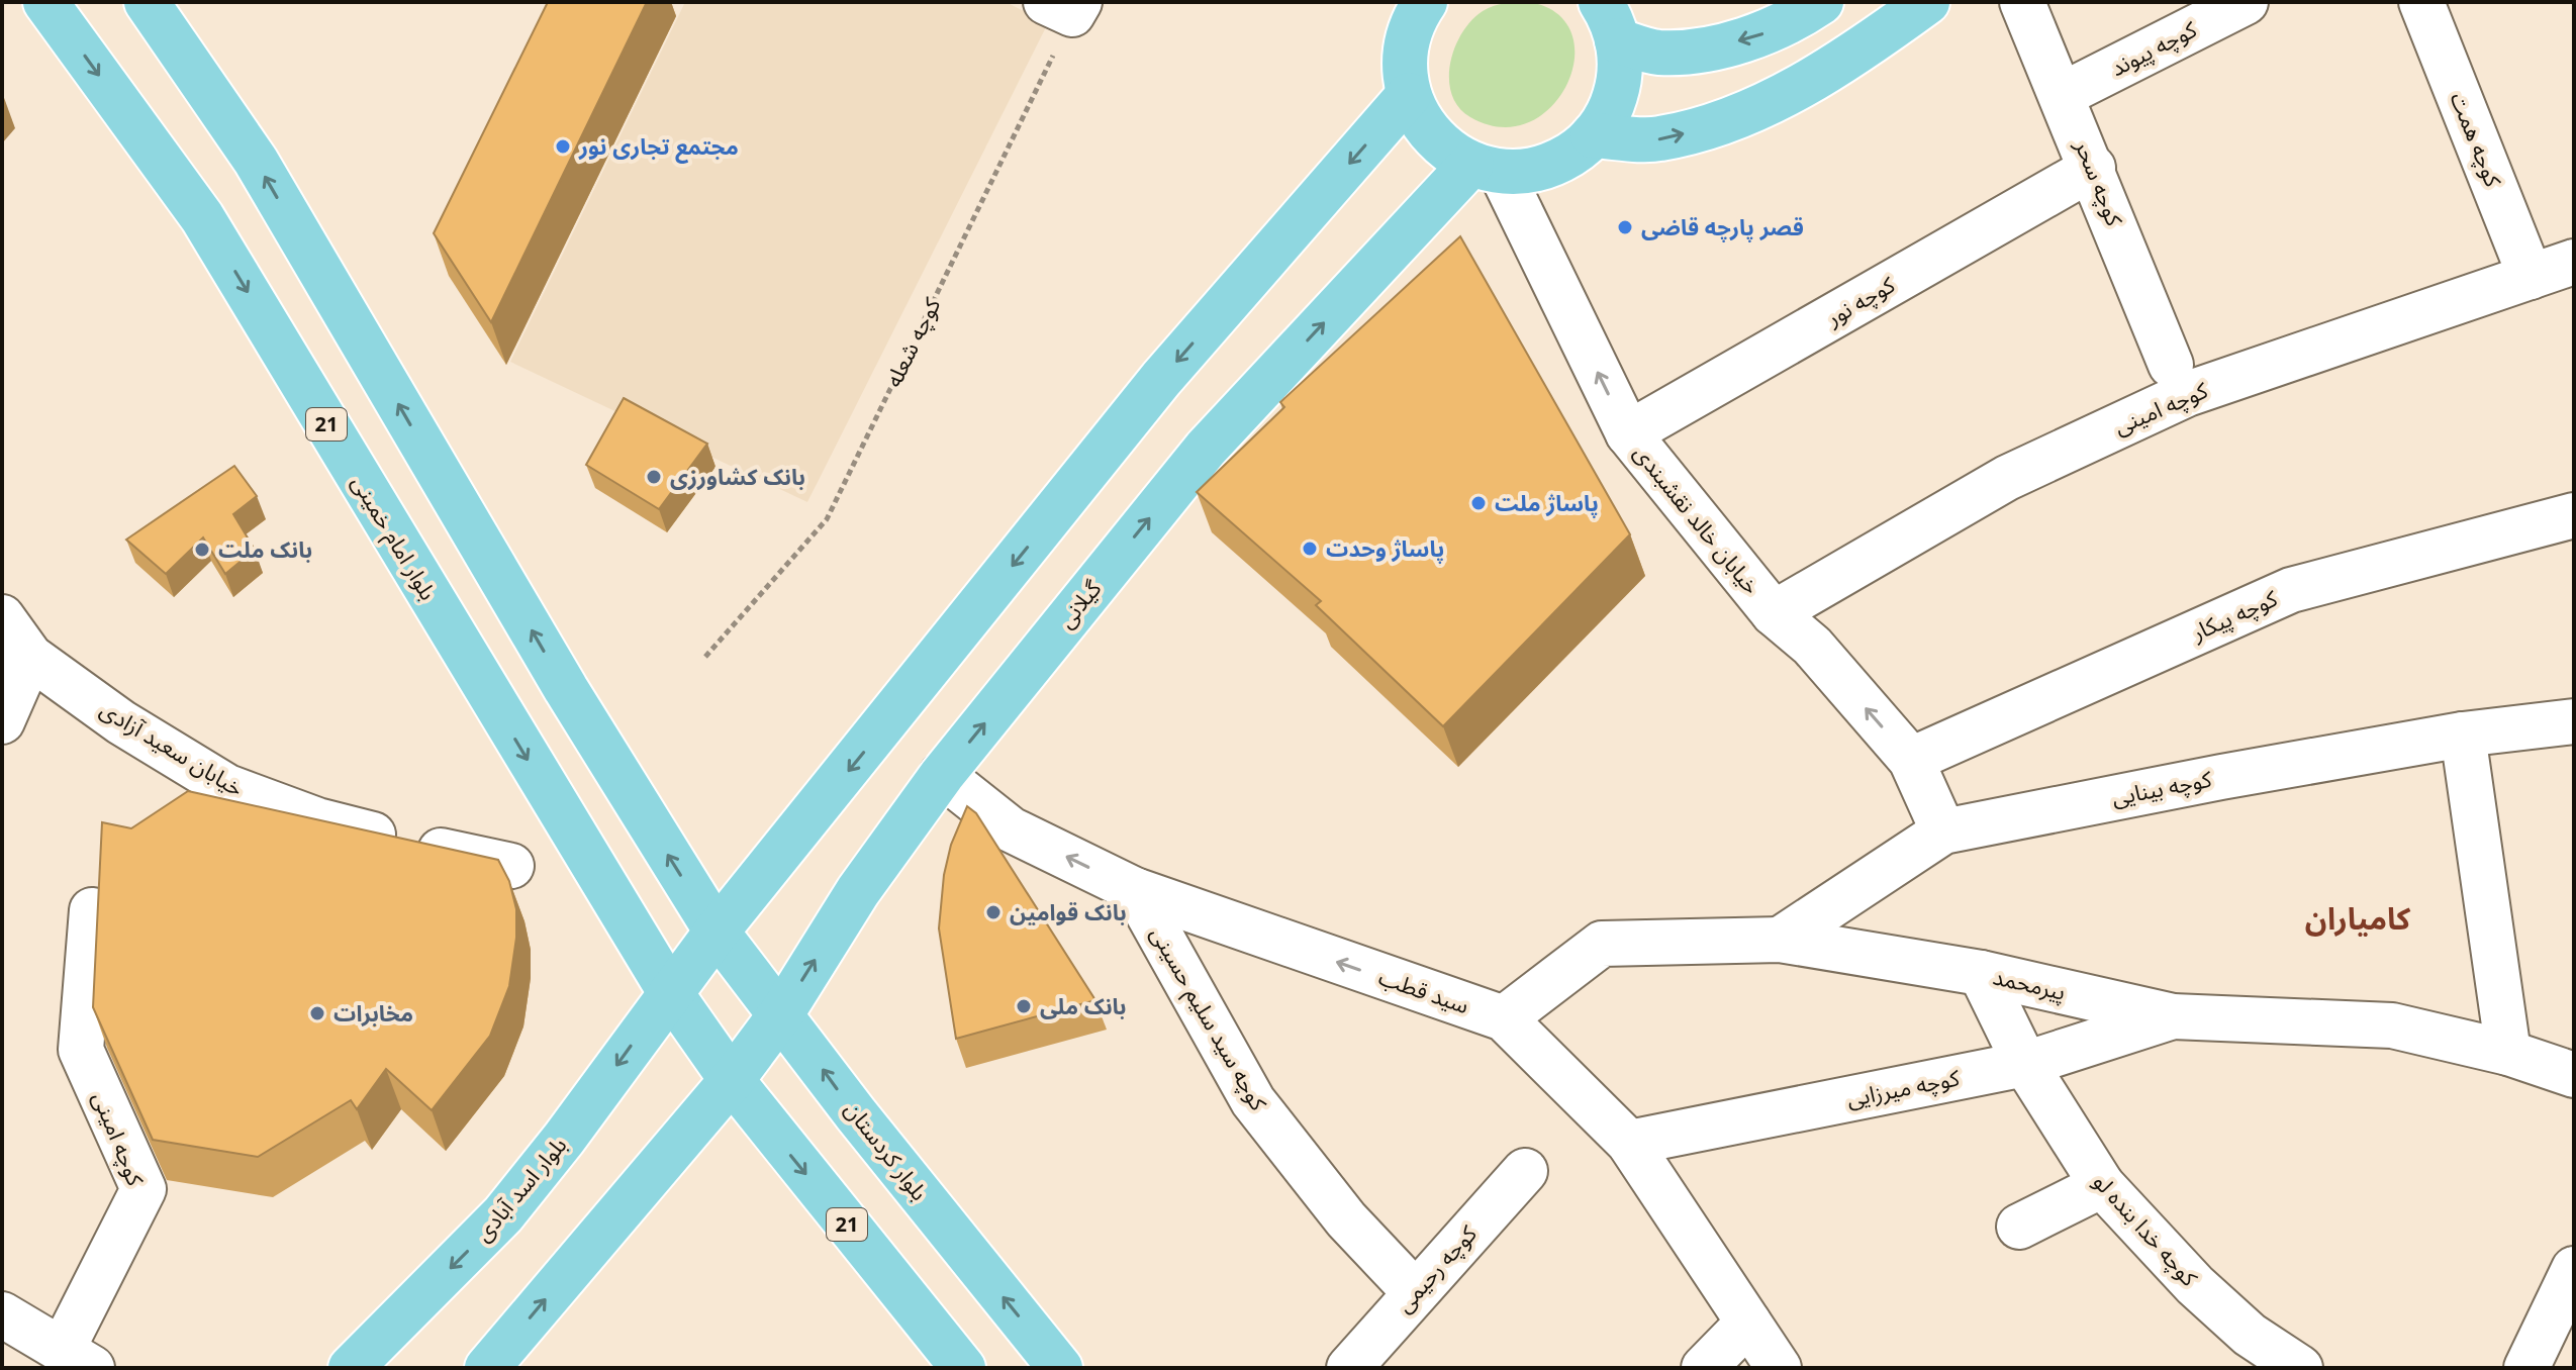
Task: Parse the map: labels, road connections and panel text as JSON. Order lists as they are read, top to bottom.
{
  "streets": {
    "main road": [
      "21",
      "بلوار امام خمینی",
      "گیلانی",
      "بلوار کردستان",
      "بلوار اسد آبادی"
    ],
    "street": [
      "کوچه پیوند",
      "کوچه همت",
      "کوچه سحر",
      "کوچه نور",
      "کوچه امینی",
      "خیابان خالد نقشبندی",
      "کوچه پیکار",
      "خیابان سعید آزادی",
      "کوچه بینایی",
      "پیرمحمد",
      "سید قطب",
      "کوچه سید سلیم حسینی",
      "کوچه میرزایی",
      "کوچه خدا بنده لو",
      "کوچه رحیمی"
    ],
    "path": ["کوچه شعله"]
  },
  "crossings": [
    ["کوچه پیوند", "کوچه سحر"],
    ["کوچه همت", "کوچه امینی"],
    ["کوچه سحر", "کوچه نور"],
    ["کوچه نور", "خیابان خالد نقشبندی"],
    ["کوچه امینی", "خیابان خالد نقشبندی"],
    ["21", "بلوار امام خمینی"],
    ["21", "گیلانی"],
    ["خیابان خالد نقشبندی", "گیلانی"],
    ["خیابان خالد نقشبندی", "کوچه پیکار"],
    ["خیابان خالد نقشبندی", "کوچه بینایی"],
    ["بلوار امام خمینی", "گیلانی"],
    ["بلوار امام خمینی", "بلوار اسد آبادی"],
    ["گیلانی", "سید قطب"],
    ["گیلانی", "بلوار کردستان"],
    ["کوچه بینایی", "پیرمحمد"],
    ["پیرمحمد", "سید قطب"],
    ["پیرمحمد", "کوچه میرزایی"],
    ["پیرمحمد", "کوچه خدا بنده لو"],
    ["سید قطب", "کوچه سید سلیم حسینی"],
    ["سید قطب", "کوچه میرزایی"],
    ["کوچه سید سلیم حسینی", "کوچه رحیمی"],
    ["کوچه میرزایی", "کوچه خدا بنده لو"]
  ],
  "one_way": ["خیابان خالد نقشبندی", "سید قطب"],
  "districts": ["کامیاران"],
  "places": [
    "مجتمع تجاری نور",
    "قصر پارچه قاضی",
    "بانک کشاورزی",
    "پاساژ ملت",
    "پاساژ وحدت",
    "بانک ملت",
    "بانک قوامین",
    "بانک ملی",
    "مخابرات"
  ]
}
